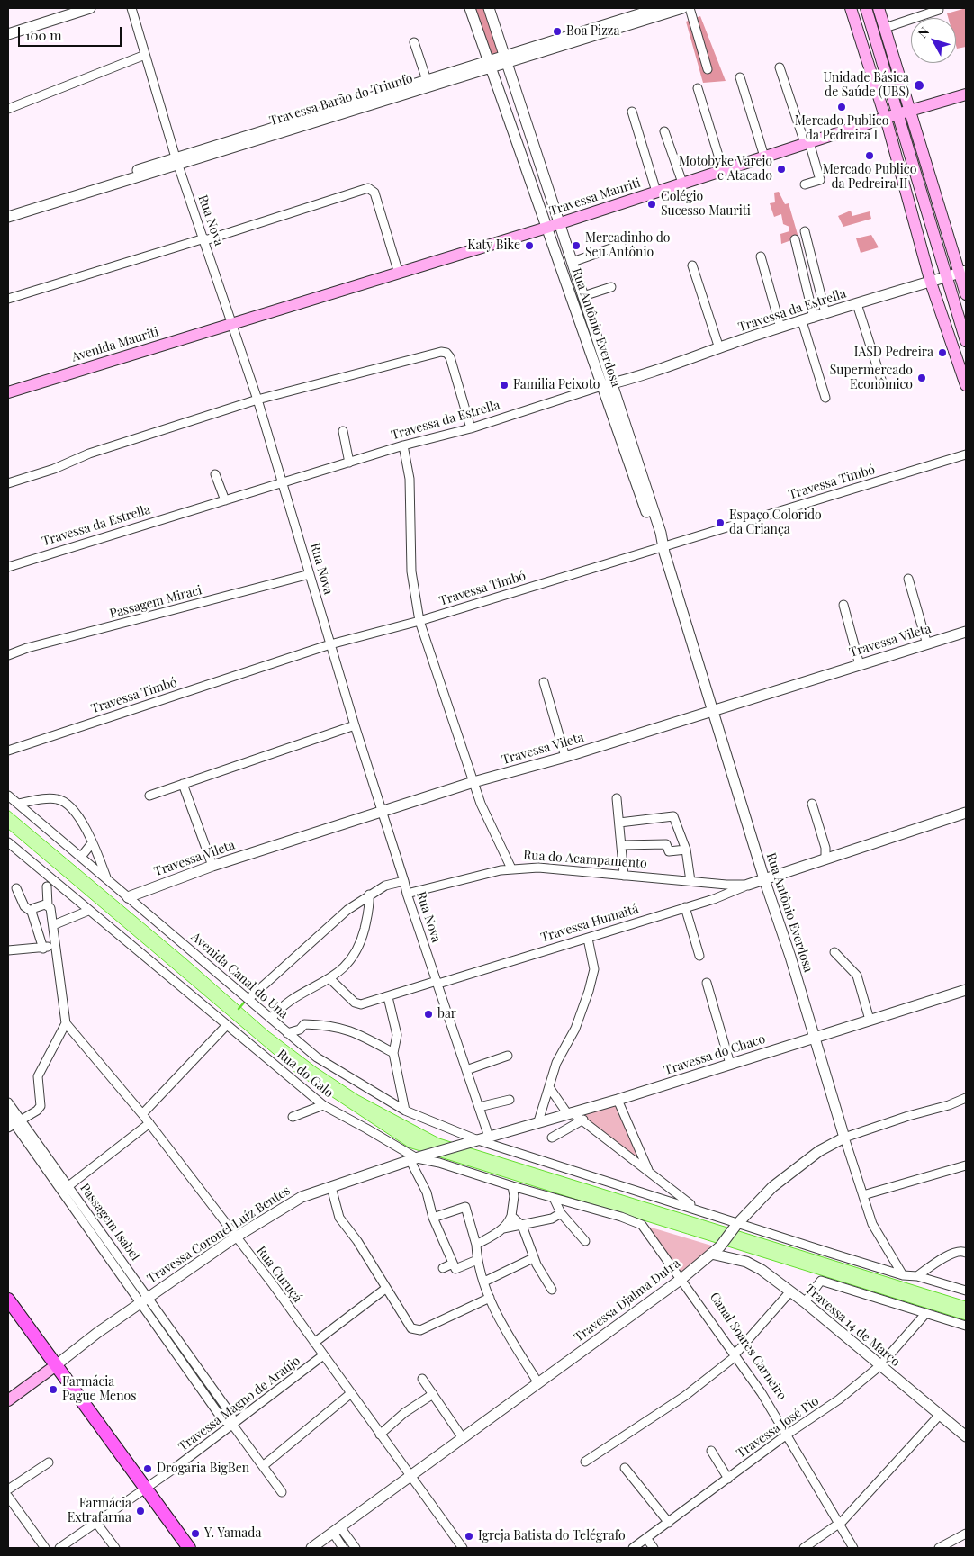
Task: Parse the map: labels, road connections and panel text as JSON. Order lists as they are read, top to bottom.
{
  "streets": {
    "main road": ["Travessa Mauriti", "Avenida Mauriti", "Travessa Coronel Luíz Bentes"],
    "street": [
      "Travessa Barão do Triunfo",
      "Rua Nova",
      "Travessa da Estrella",
      "Rua Antônio Everdosa",
      "Travessa Timbó",
      "Passagem Miraci",
      "Travessa Vileta",
      "Rua do Acampamento",
      "Travessa Humaitá",
      "Avenida Canal do Una",
      "Travessa do Chaco",
      "Rua do Galo",
      "Passagem Isabel",
      "Rua Curuçá",
      "Travessa Djalma Dutra",
      "Travessa 14 de Março",
      "Canal Soares Carneiro",
      "Travessa Magno de Araújo",
      "Travessa José Pio"
    ]
  },
  "crossings": [
    ["Travessa Barão do Triunfo", "Rua Nova"],
    ["Travessa Barão do Triunfo", "Rua Antônio Everdosa"],
    ["Travessa Mauriti", "Rua Nova"],
    ["Travessa Mauriti", "Rua Antônio Everdosa"],
    ["Travessa Mauriti", "Avenida Mauriti"],
    ["Rua Nova", "Travessa da Estrella"],
    ["Rua Nova", "Avenida Mauriti"],
    ["Rua Nova", "Travessa Timbó"],
    ["Rua Nova", "Passagem Miraci"],
    ["Rua Nova", "Travessa Vileta"],
    ["Rua Nova", "Rua do Acampamento"],
    ["Rua Nova", "Travessa Humaitá"],
    ["Rua Nova", "Travessa do Chaco"],
    ["Travessa da Estrella", "Rua Antônio Everdosa"],
    ["Rua Antônio Everdosa", "Travessa Timbó"],
    ["Rua Antônio Everdosa", "Travessa Vileta"],
    ["Rua Antônio Everdosa", "Rua do Acampamento"],
    ["Rua Antônio Everdosa", "Travessa do Chaco"],
    ["Rua Antônio Everdosa", "Travessa Djalma Dutra"],
    ["Travessa Vileta", "Avenida Canal do Una"],
    ["Rua do Acampamento", "Travessa Humaitá"],
    ["Avenida Canal do Una", "Travessa do Chaco"],
    ["Avenida Canal do Una", "Travessa Coronel Luíz Bentes"],
    ["Travessa do Chaco", "Travessa Coronel Luíz Bentes"],
    ["Rua do Galo", "Travessa Coronel Luíz Bentes"],
    ["Rua do Galo", "Canal Soares Carneiro"],
    ["Passagem Isabel", "Travessa Coronel Luíz Bentes"],
    ["Passagem Isabel", "Travessa Magno de Araújo"],
    ["Travessa Coronel Luíz Bentes", "Rua Curuçá"],
    ["Rua Curuçá", "Travessa Djalma Dutra"],
    ["Rua Curuçá", "Travessa Magno de Araújo"],
    ["Travessa Djalma Dutra", "Travessa 14 de Março"],
    ["Travessa Djalma Dutra", "Canal Soares Carneiro"],
    ["Travessa 14 de Março", "Travessa José Pio"],
    ["Canal Soares Carneiro", "Travessa José Pio"]
  ],
  "places": [
    "Boa Pizza",
    "Unidade Básica de Saúde (UBS)",
    "Mercado Publico da Pedreira I",
    "Mercado Publico da Pedreira II",
    "Motobyke Varejo e Atacado",
    "Colégio Sucesso Mauriti",
    "Katy Bike",
    "Mercadinho do Seu Antônio",
    "IASD Pedreira",
    "Supermercado Econômico",
    "Familia Peixoto",
    "Espaço Colorido da Criança",
    "bar",
    "Farmácia Pague Menos",
    "Drogaria BigBen",
    "Farmácia Extrafarma",
    "Y. Yamada",
    "Igreja Batista do Telégrafo"
  ],
  "scale_bar": "100 m",
  "north": "top left"
}
